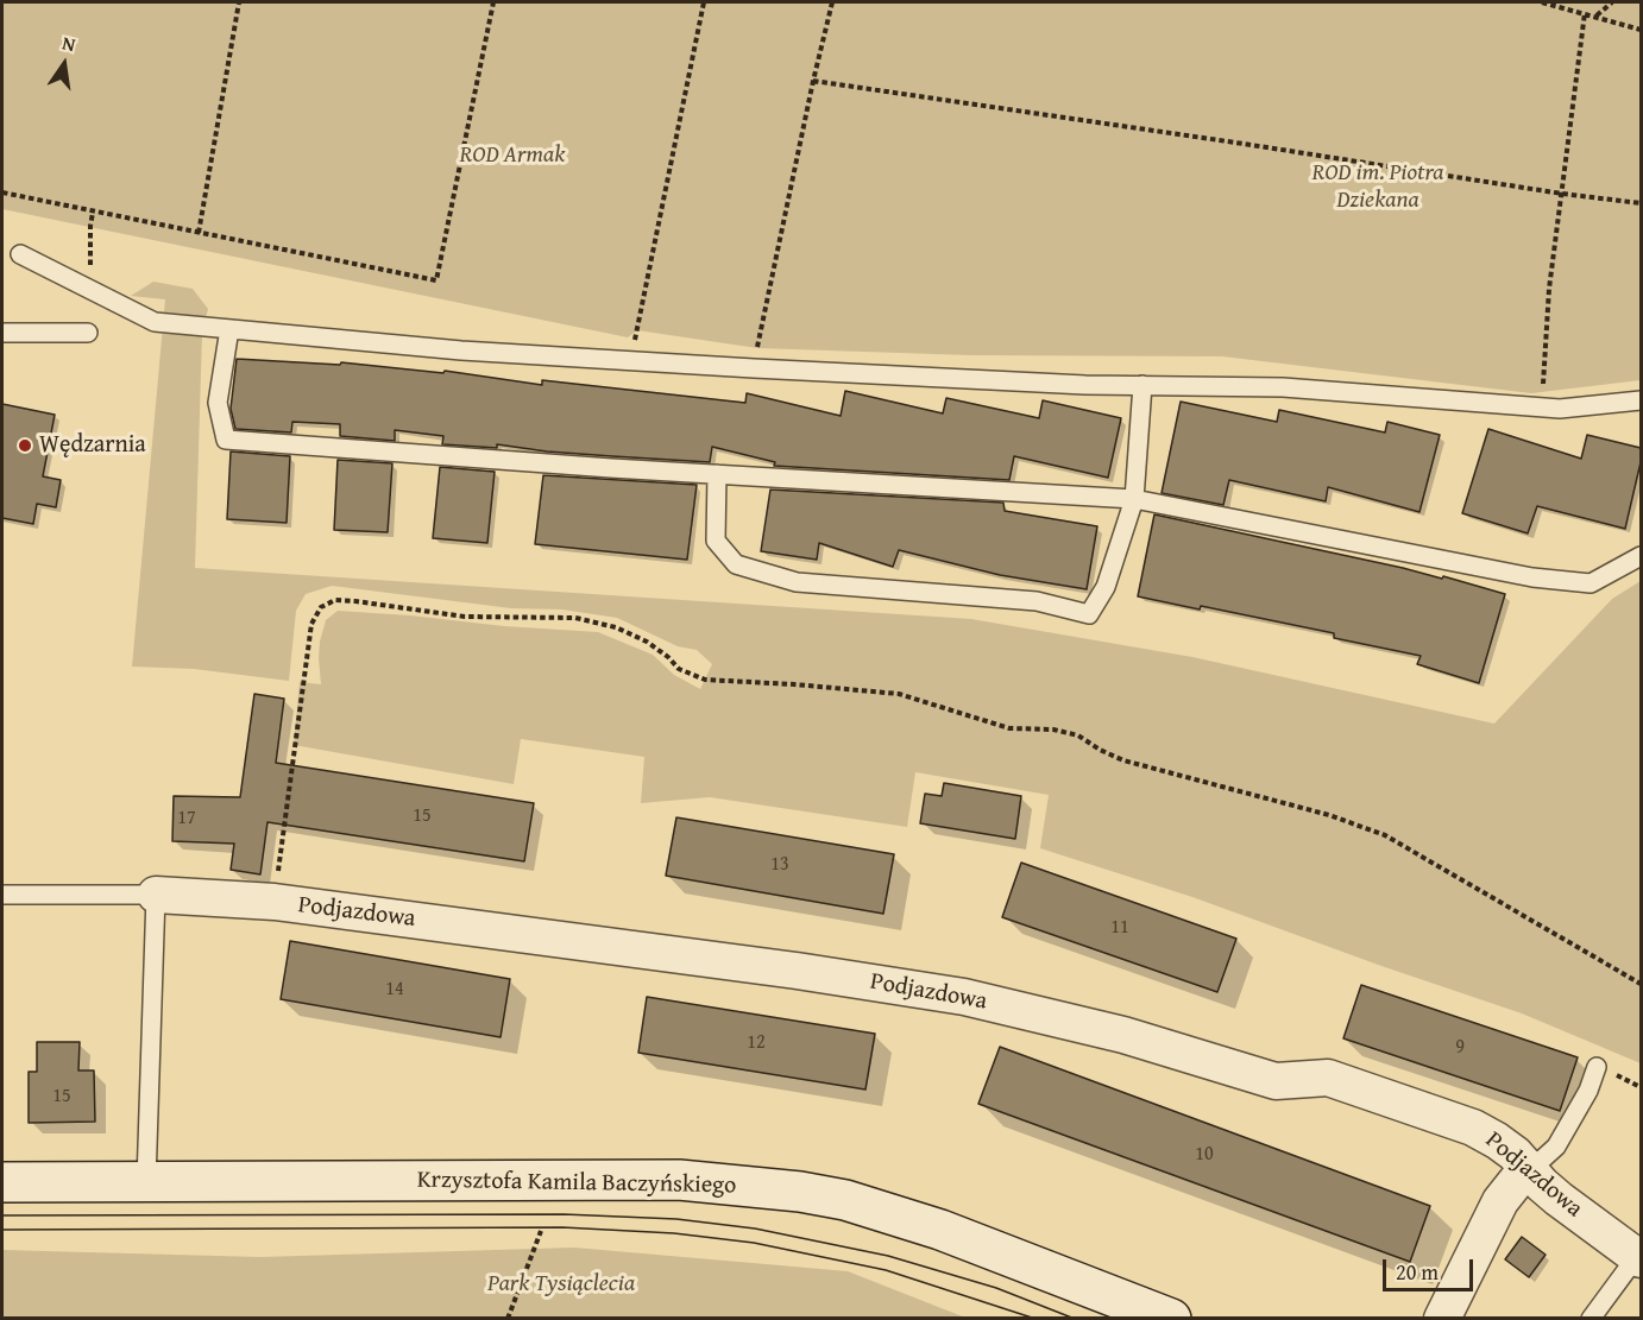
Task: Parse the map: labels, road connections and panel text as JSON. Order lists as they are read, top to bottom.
{
  "streets": {
    "street": ["Podjazdowa", "Krzysztofa Kamila Baczyńskiego"]
  },
  "parks": ["ROD Armak", "ROD im. Piotra Dziekana", "Park Tysiąclecia"],
  "places": ["Wędzarnia"],
  "house_numbers": [
    "15",
    "17",
    "13",
    "11",
    "14",
    "12",
    "9",
    "15",
    "10"
  ],
  "scale_bar": "20 m",
  "north": "top"
}
